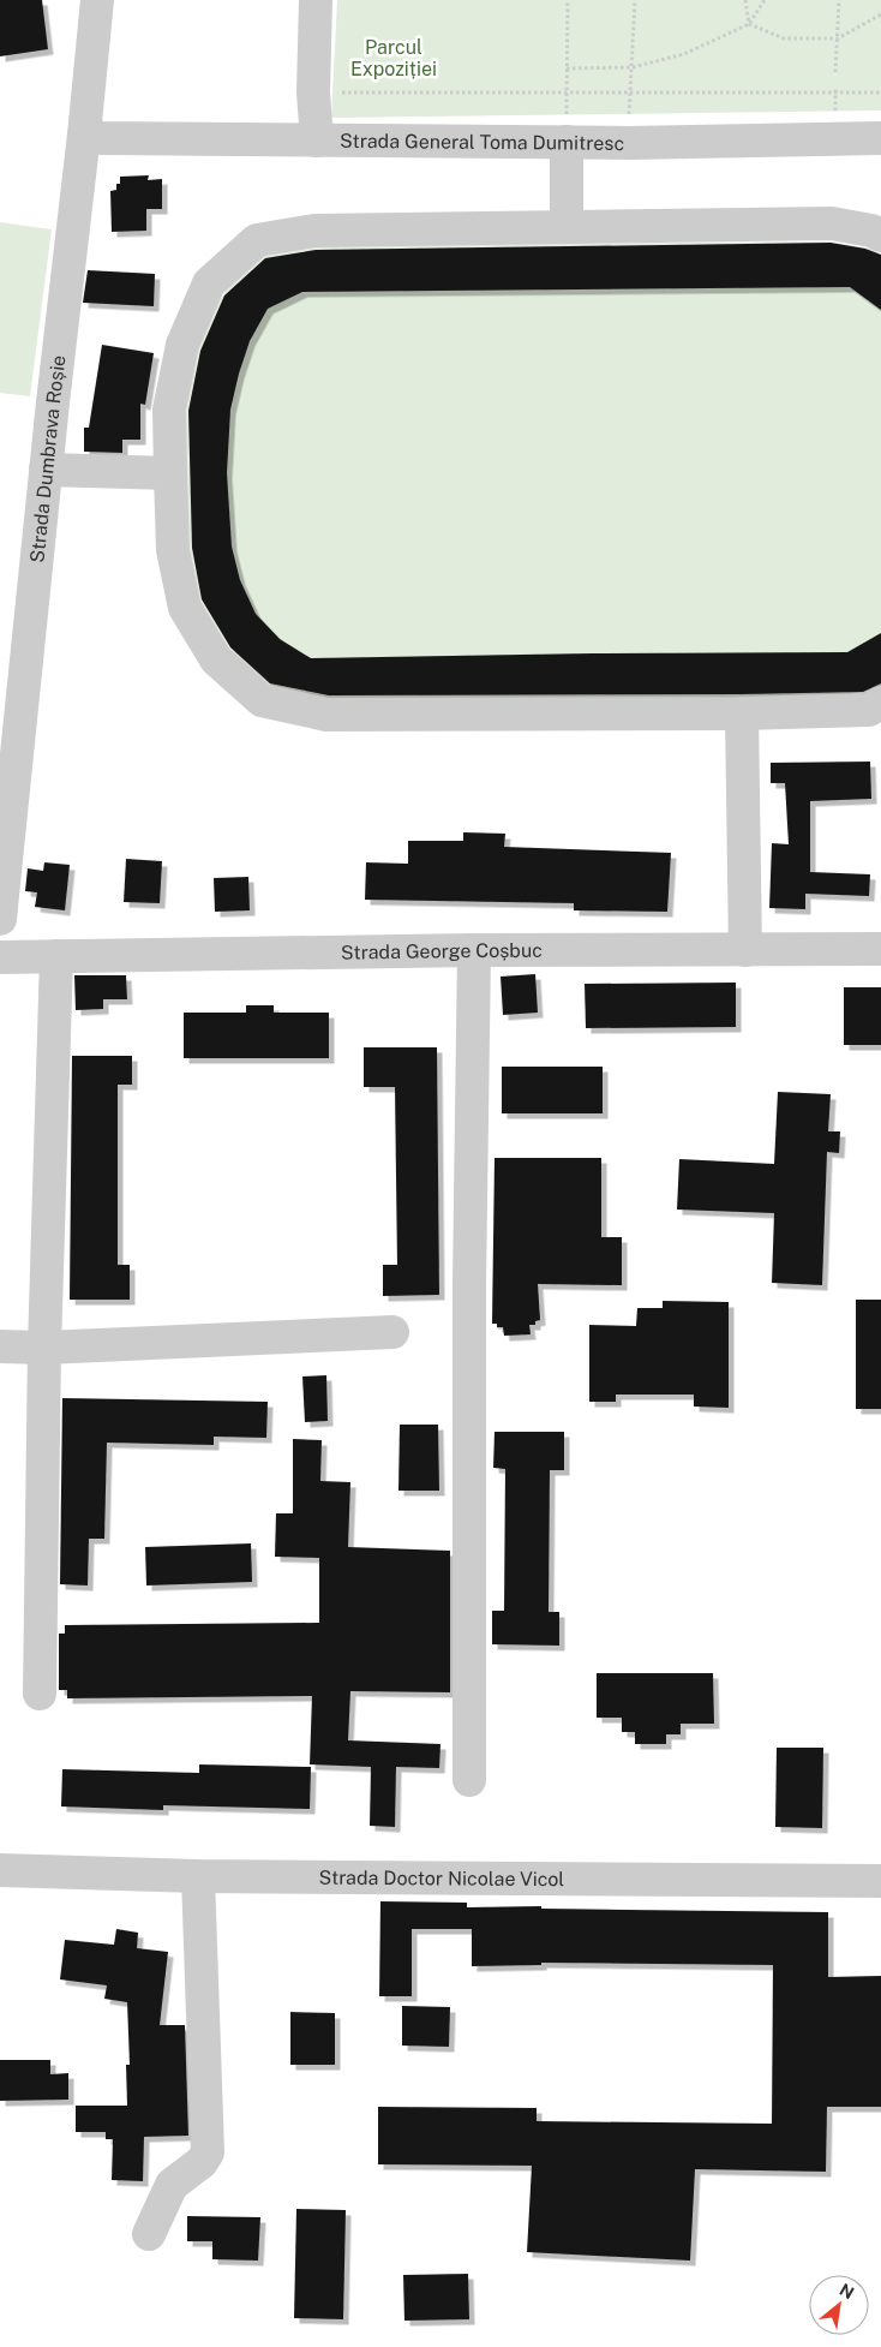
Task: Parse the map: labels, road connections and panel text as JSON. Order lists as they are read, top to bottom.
{
  "streets": {
    "street": [
      "Strada General Toma Dumitresc",
      "Strada Dumbrava Roșie",
      "Strada George Coșbuc",
      "Strada Doctor Nicolae Vicol"
    ]
  },
  "crossings": [
    ["Strada General Toma Dumitresc", "Strada Dumbrava Roșie"]
  ],
  "parks": ["Parcul Expoziției"],
  "north": "top right"
}
